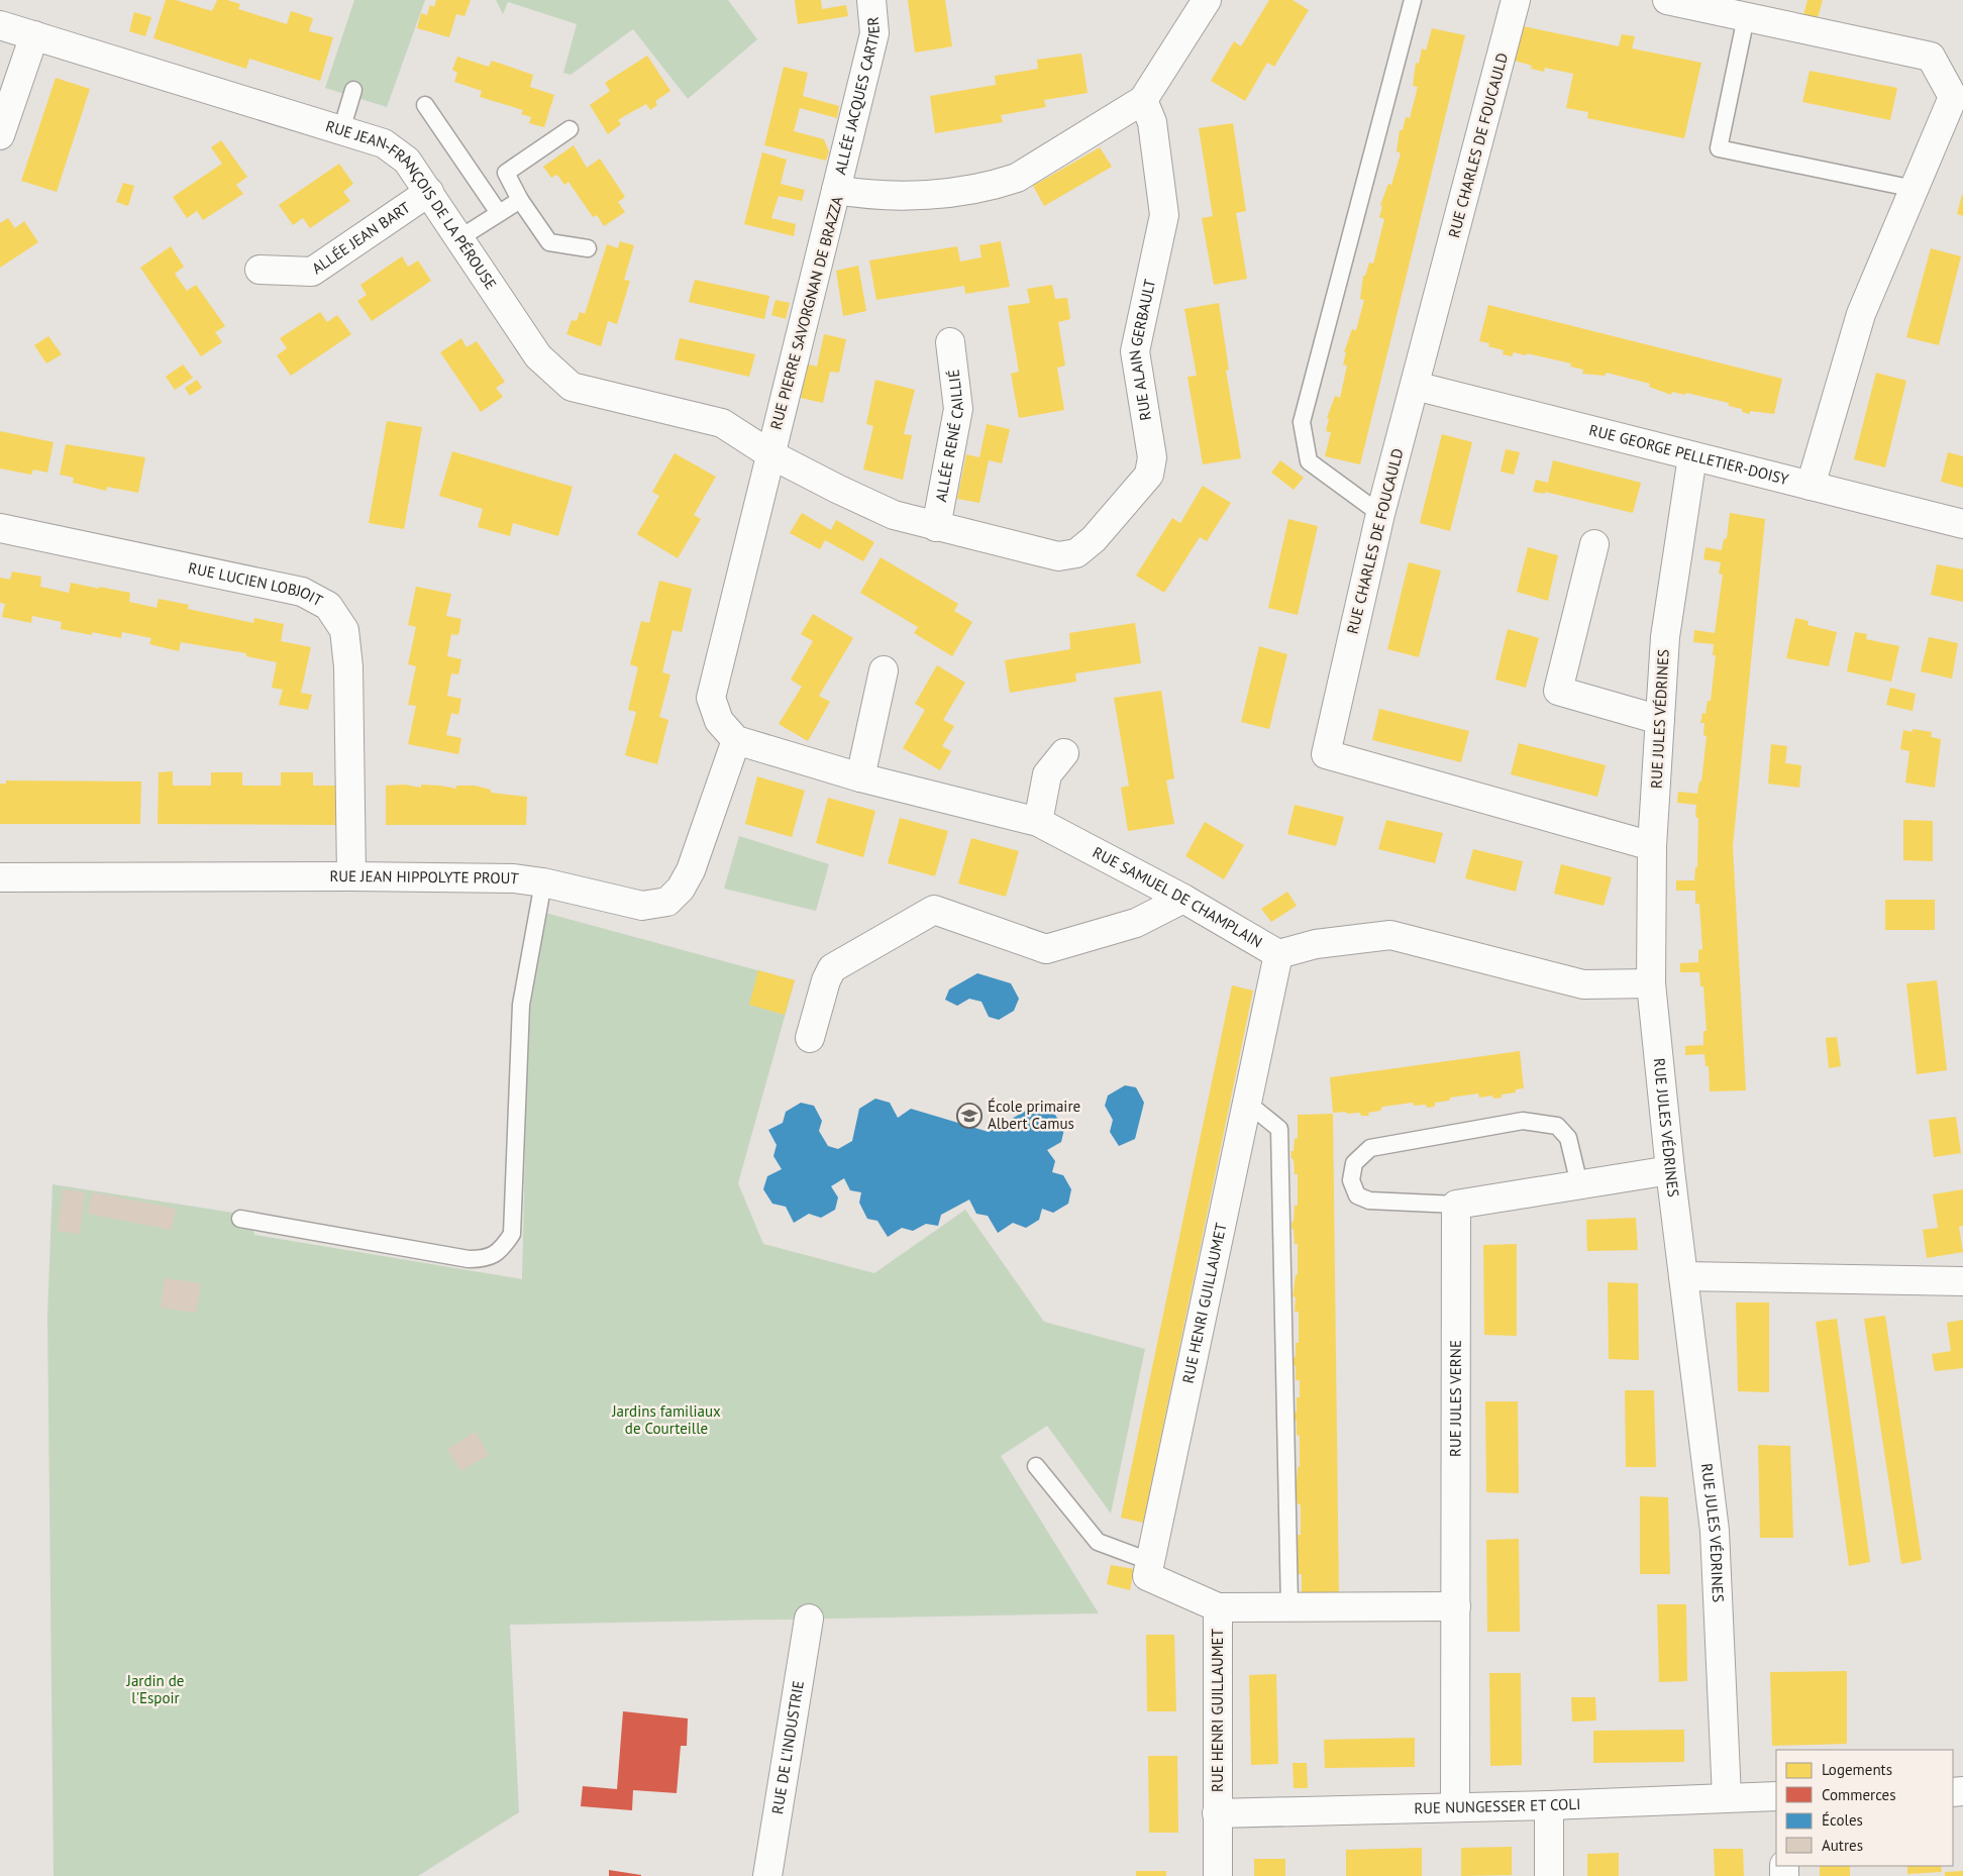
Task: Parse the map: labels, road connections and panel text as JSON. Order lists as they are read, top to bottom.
{
  "streets": {
    "street": [
      "ALLÉE JACQUES CARTIER",
      "RUE CHARLES DE FOUCAULD",
      "RUE JEAN-FRANÇOIS DE LA PÉROUSE",
      "ALLÉE JEAN BART",
      "RUE PIERRE SAVORGNAN DE BRAZZA",
      "RUE ALAIN GERBAULT",
      "ALLÉE RENÉ CAILLIÉ",
      "RUE GEORGE PELLETIER-DOISY",
      "RUE LUCIEN LOBJOIT",
      "RUE JULES VÉDRINES",
      "RUE JEAN HIPPOLYTE PROUT",
      "RUE SAMUEL DE CHAMPLAIN",
      "RUE HENRI GUILLAUMET",
      "RUE JULES VERNE",
      "RUE DE L'INDUSTRIE",
      "RUE NUNGESSER ET COLI"
    ]
  },
  "crossings": [
    ["ALLÉE JACQUES CARTIER", "RUE PIERRE SAVORGNAN DE BRAZZA"],
    ["RUE CHARLES DE FOUCAULD", "RUE GEORGE PELLETIER-DOISY"],
    ["RUE CHARLES DE FOUCAULD", "RUE JULES VÉDRINES"],
    ["RUE JEAN-FRANÇOIS DE LA PÉROUSE", "ALLÉE JEAN BART"],
    ["RUE JEAN-FRANÇOIS DE LA PÉROUSE", "RUE PIERRE SAVORGNAN DE BRAZZA"],
    ["RUE JEAN-FRANÇOIS DE LA PÉROUSE", "RUE ALAIN GERBAULT"],
    ["RUE PIERRE SAVORGNAN DE BRAZZA", "RUE ALAIN GERBAULT"],
    ["RUE PIERRE SAVORGNAN DE BRAZZA", "RUE JEAN HIPPOLYTE PROUT"],
    ["RUE PIERRE SAVORGNAN DE BRAZZA", "RUE SAMUEL DE CHAMPLAIN"],
    ["RUE ALAIN GERBAULT", "ALLÉE RENÉ CAILLIÉ"],
    ["RUE GEORGE PELLETIER-DOISY", "RUE JULES VÉDRINES"],
    ["RUE LUCIEN LOBJOIT", "RUE JEAN HIPPOLYTE PROUT"],
    ["RUE JULES VÉDRINES", "RUE SAMUEL DE CHAMPLAIN"],
    ["RUE JULES VÉDRINES", "RUE NUNGESSER ET COLI"],
    ["RUE JEAN HIPPOLYTE PROUT", "RUE SAMUEL DE CHAMPLAIN"],
    ["RUE SAMUEL DE CHAMPLAIN", "RUE HENRI GUILLAUMET"],
    ["RUE HENRI GUILLAUMET", "RUE JULES VERNE"],
    ["RUE HENRI GUILLAUMET", "RUE NUNGESSER ET COLI"],
    ["RUE JULES VERNE", "RUE NUNGESSER ET COLI"]
  ],
  "parks": ["Jardins familiaux de Courteille", "Jardin de l'Espoir"],
  "places": {
    "school or university": ["École primaire Albert Camus"]
  },
  "legend": [
    "Logements",
    "Commerces",
    "Écoles",
    "Autres"
  ]
}
